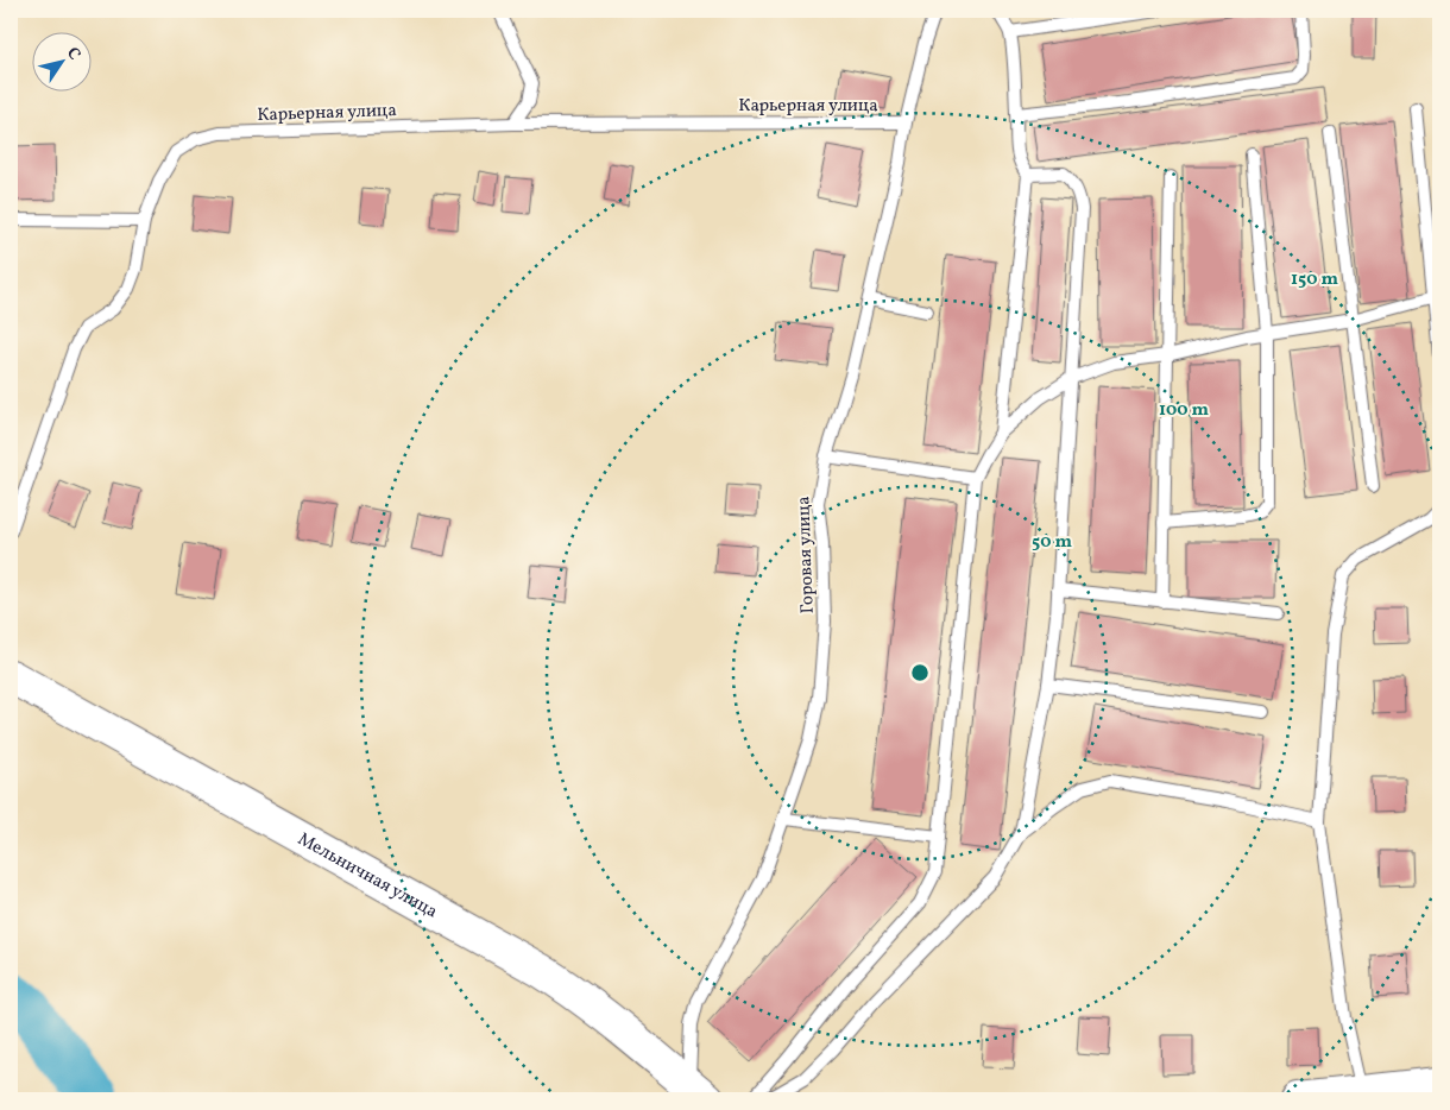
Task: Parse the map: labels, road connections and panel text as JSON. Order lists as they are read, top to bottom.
{
  "streets": {
    "main road": ["Мельничная улица"],
    "lane": ["Карьерная улица", "Горовая улица"]
  },
  "crossings": [
    ["Карьерная улица", "Горовая улица"],
    ["Горовая улица", "Мельничная улица"]
  ],
  "north": "top right",
  "rings": ["150 m", "100 m", "50 m"]
}
